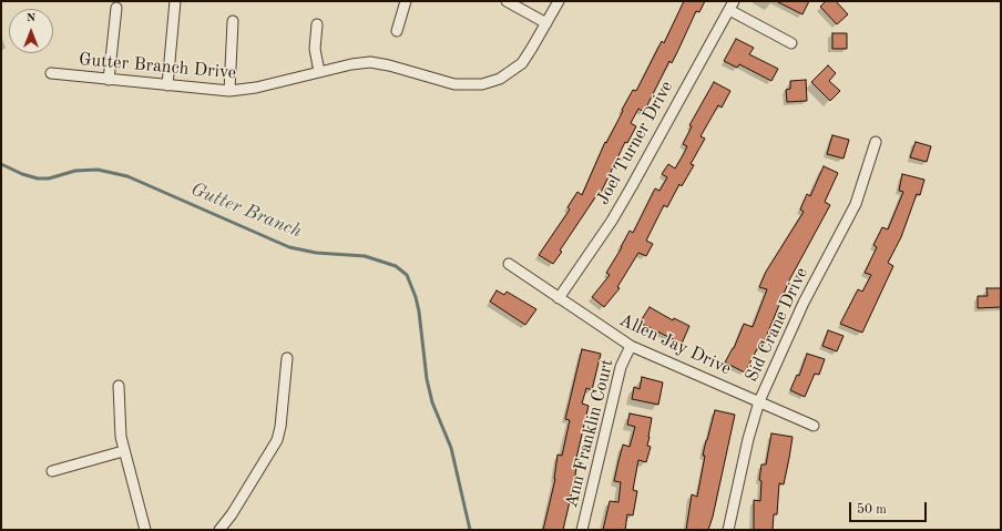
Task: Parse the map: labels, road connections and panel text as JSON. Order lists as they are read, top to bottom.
{
  "streets": {
    "street": [
      "Gutter Branch Drive",
      "Joel Turner Drive",
      "Sid Crane Drive",
      "Allen Jay Drive",
      "Ann Franklin Court"
    ]
  },
  "crossings": [
    ["Joel Turner Drive", "Allen Jay Drive"],
    ["Sid Crane Drive", "Allen Jay Drive"],
    ["Allen Jay Drive", "Ann Franklin Court"]
  ],
  "water": ["Gutter Branch"],
  "scale_bar": "50 m",
  "north": "top"
}
